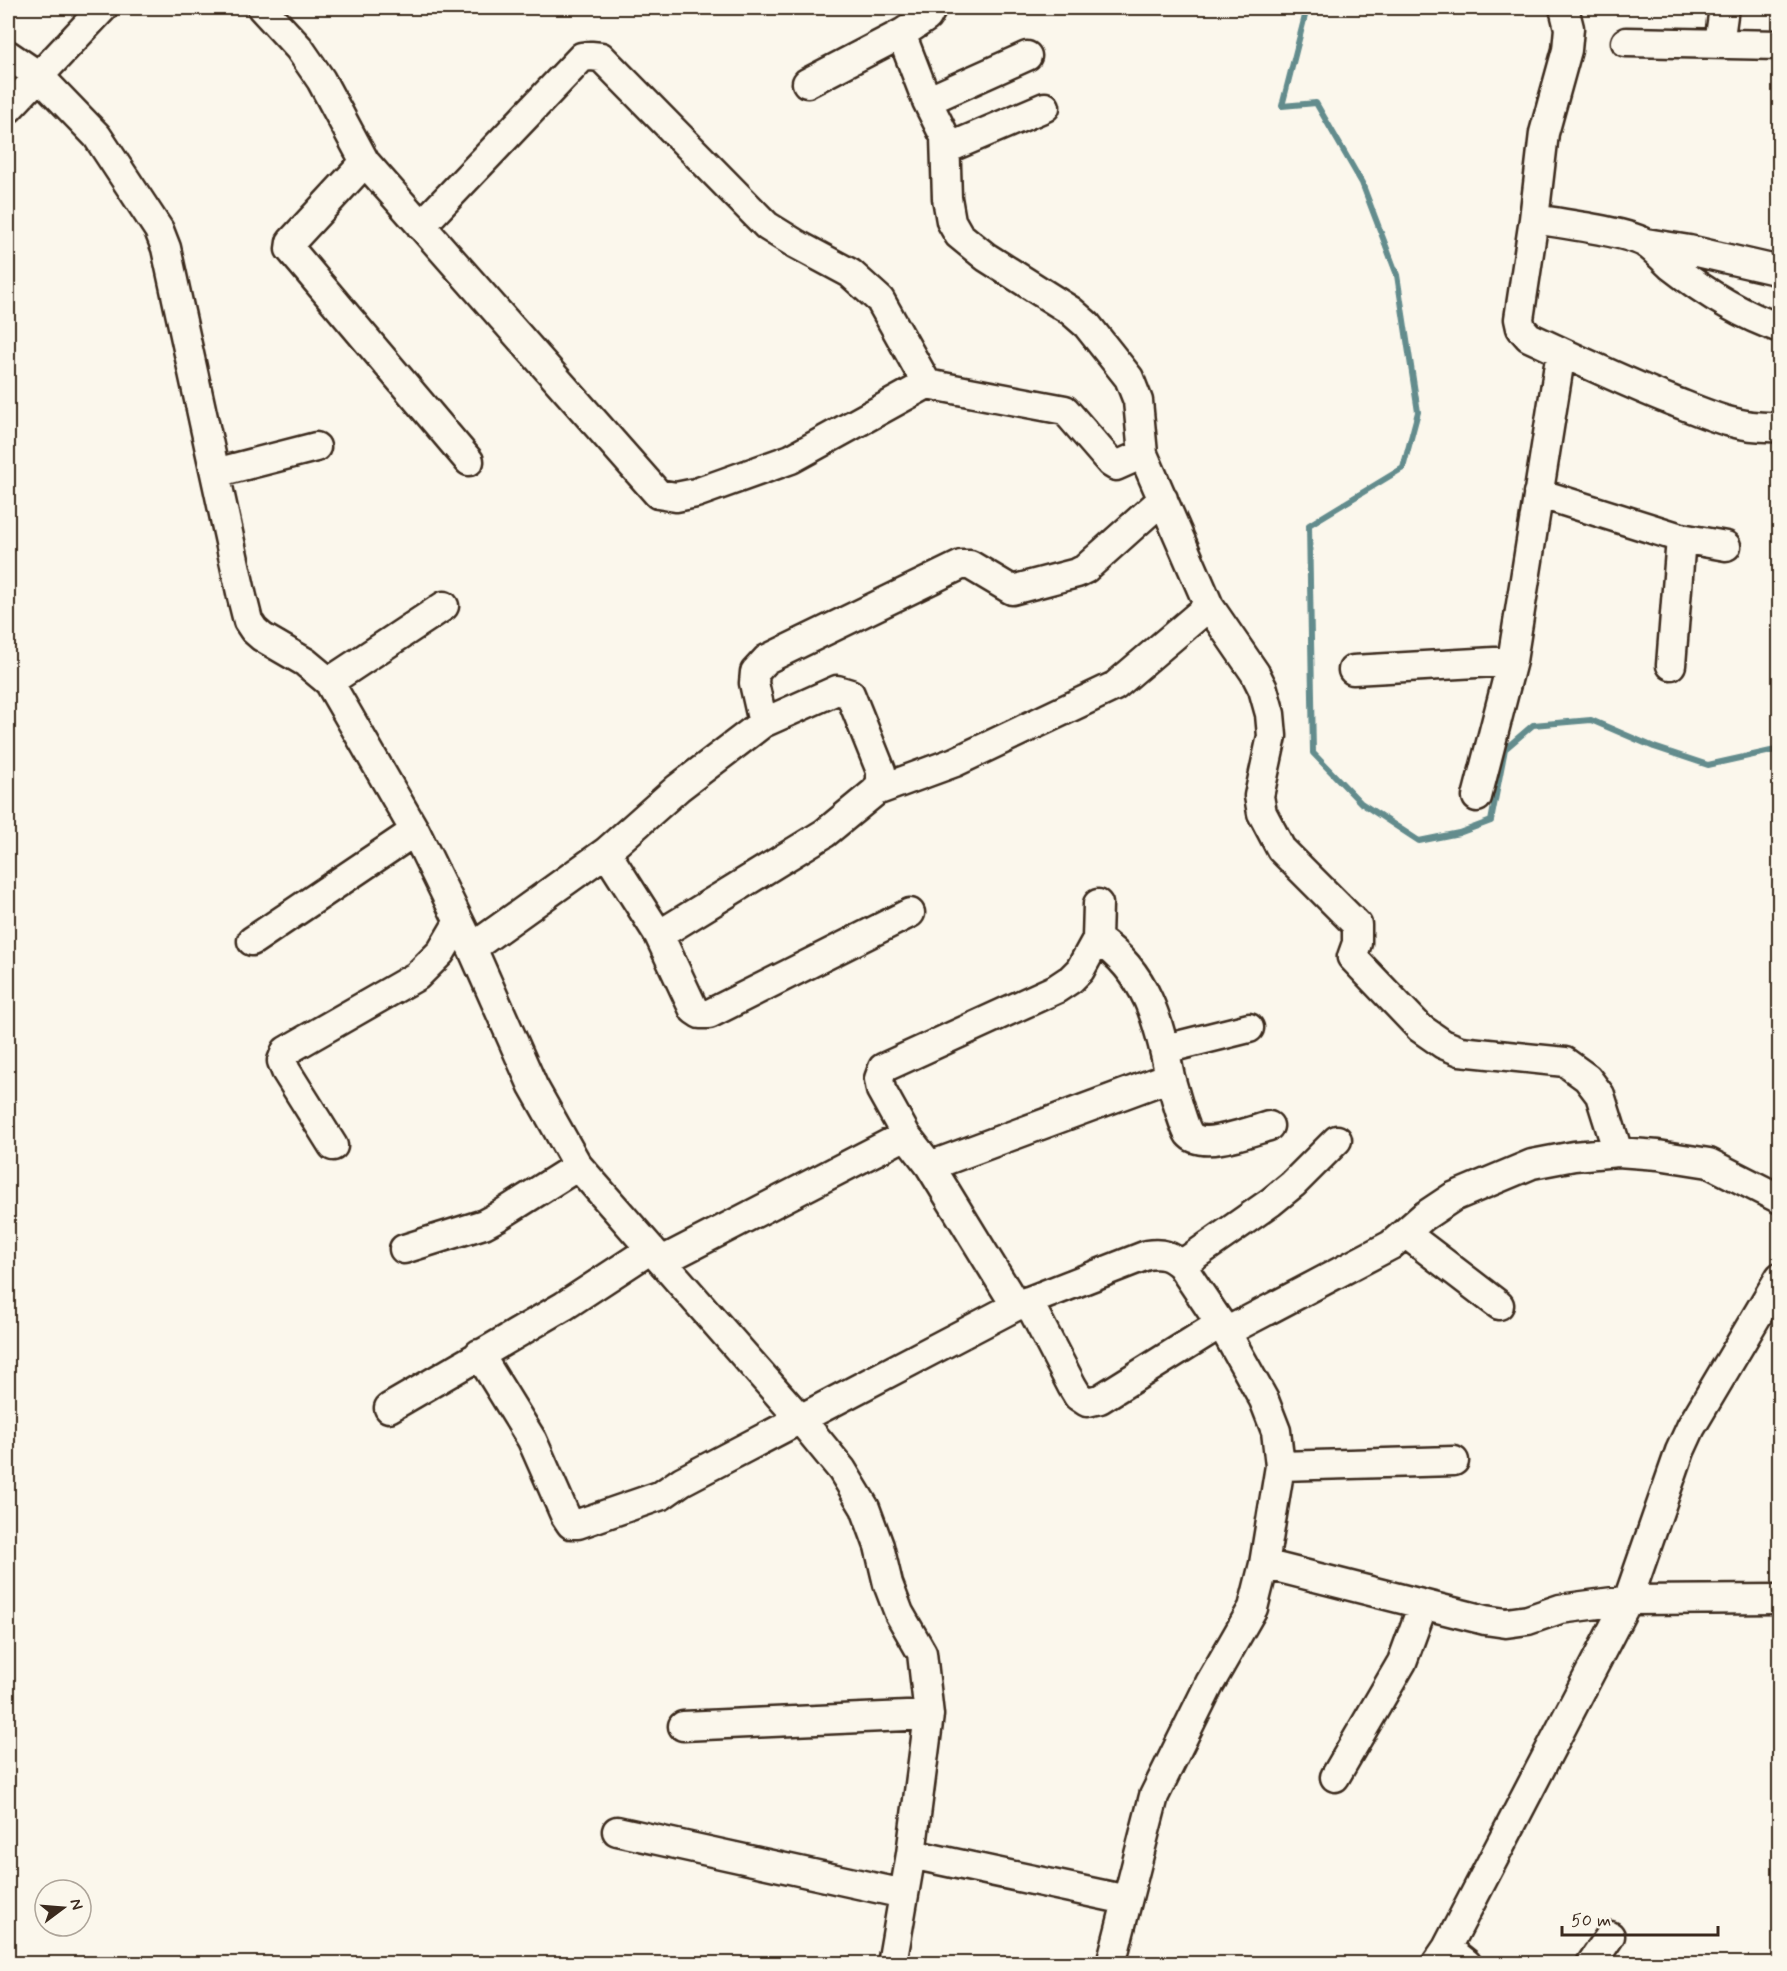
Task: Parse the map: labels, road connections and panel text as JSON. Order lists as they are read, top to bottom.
{
  "scale_bar": "50 m",
  "north": "right"
}
